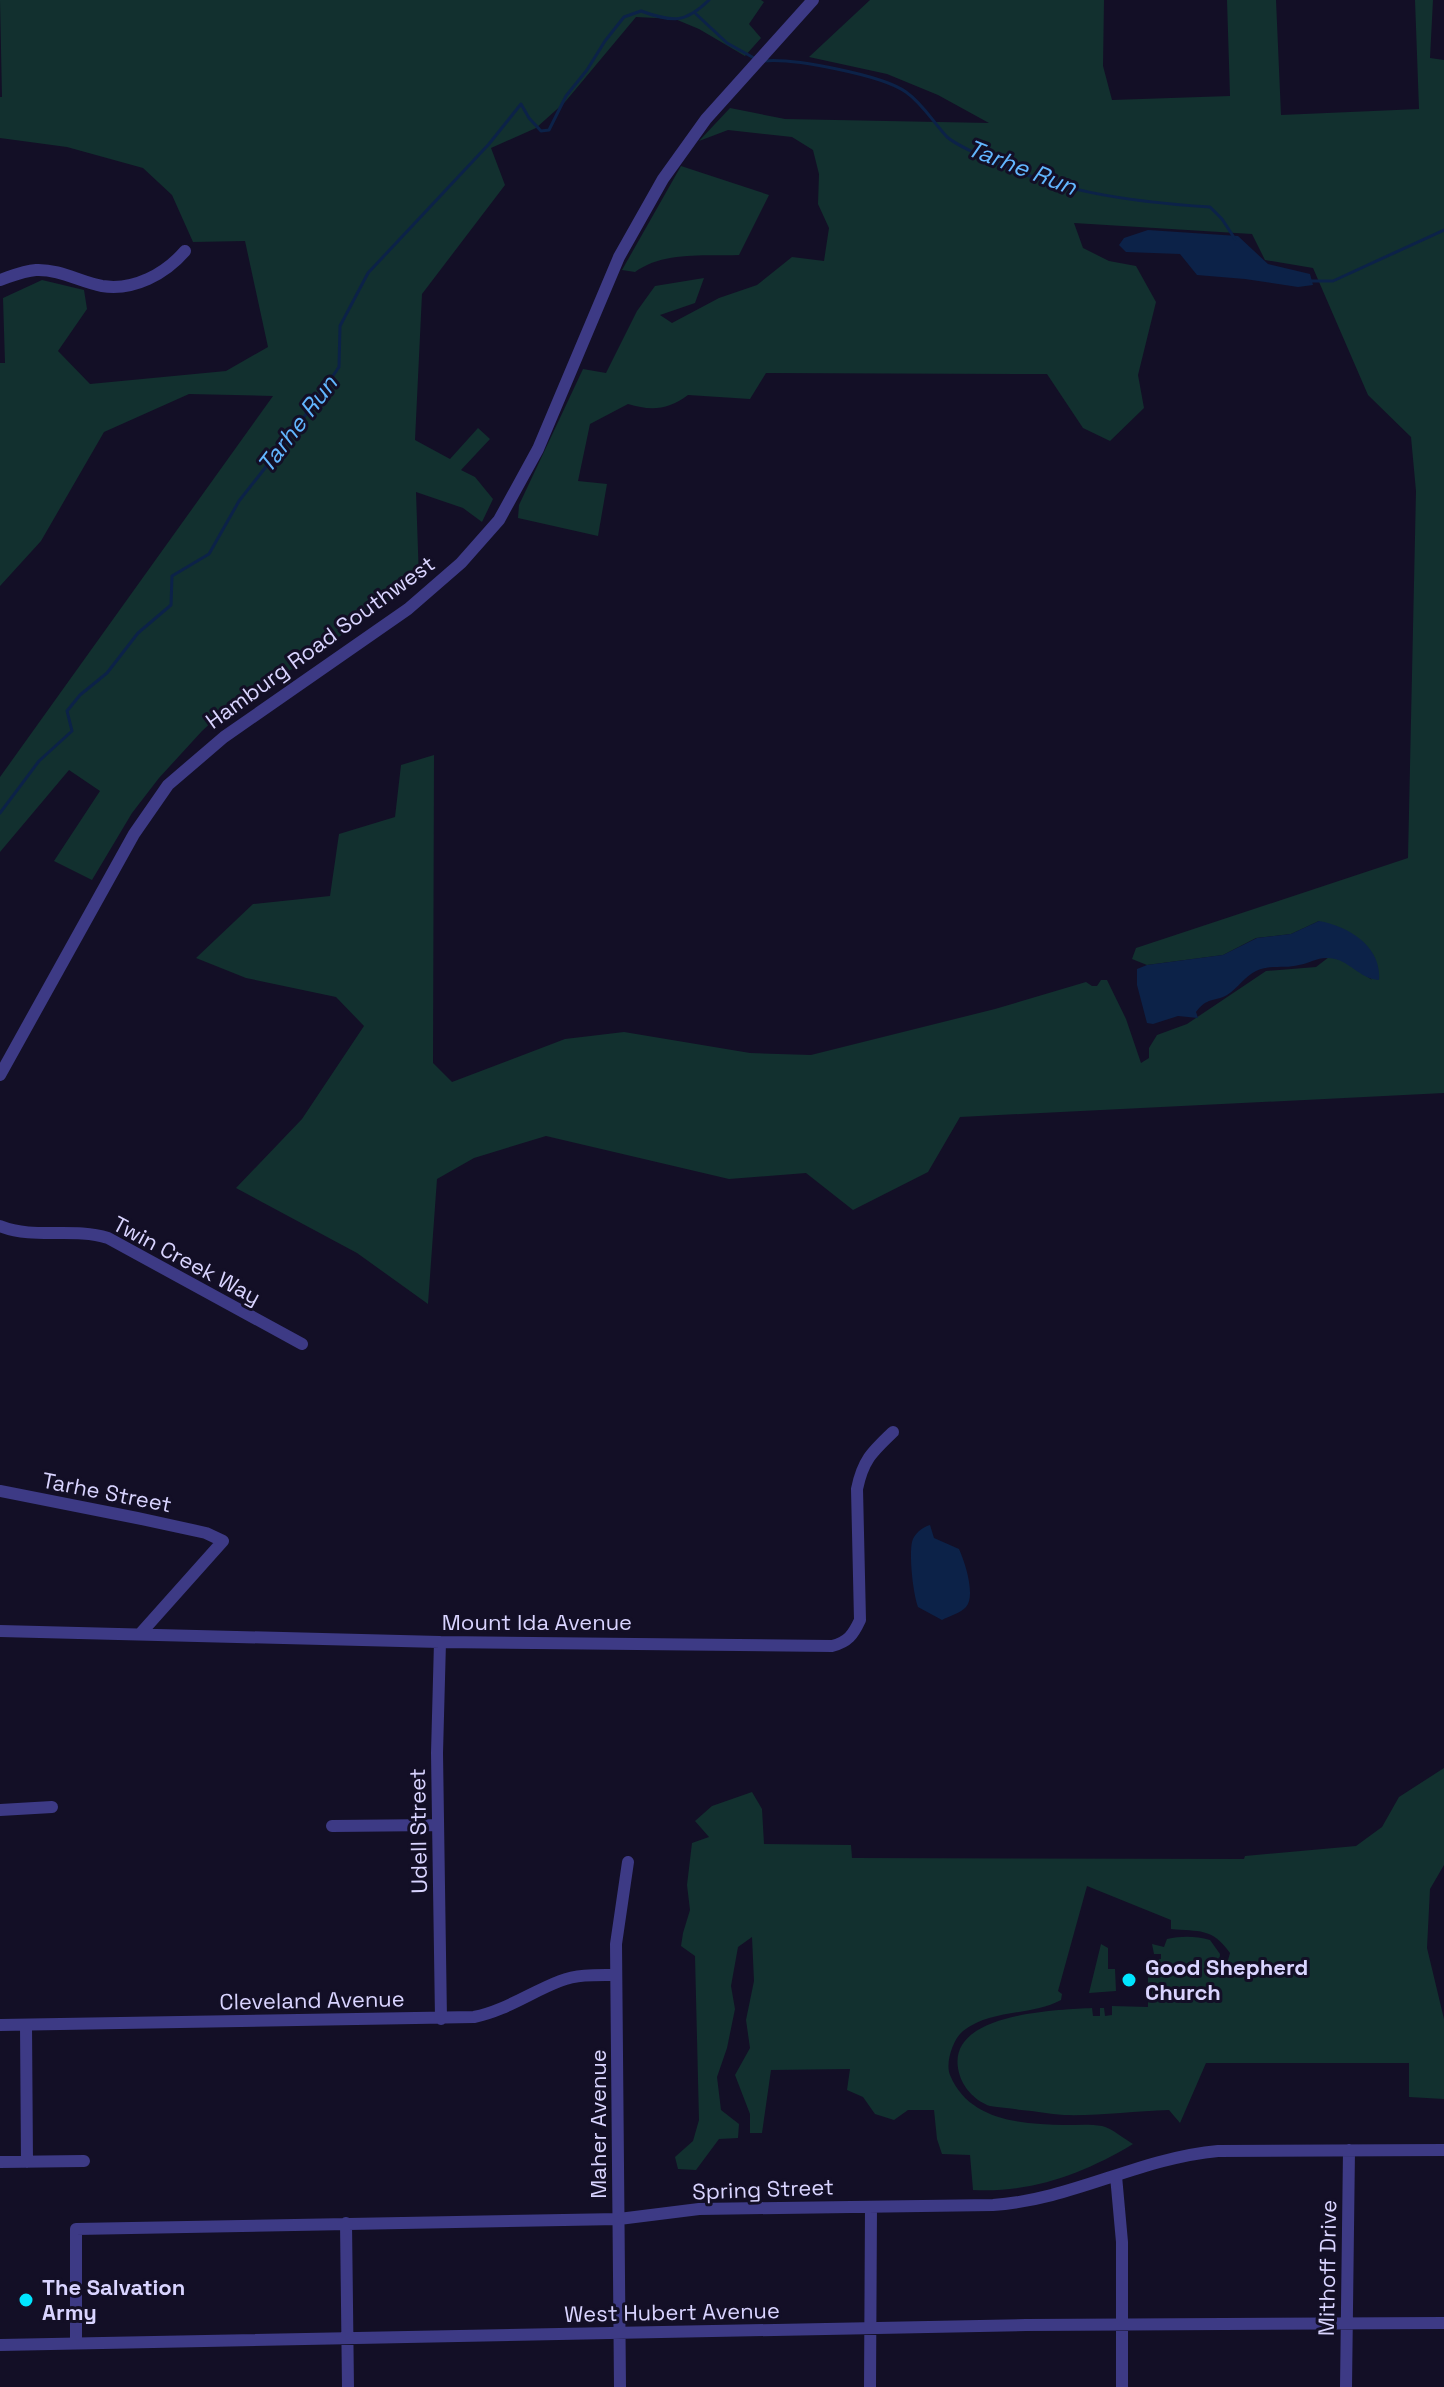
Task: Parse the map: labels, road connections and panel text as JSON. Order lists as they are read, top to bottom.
{
  "streets": {
    "street": [
      "Hamburg Road Southwest",
      "Twin Creek Way",
      "Tarhe Street",
      "Mount Ida Avenue",
      "Udell Street",
      "Cleveland Avenue",
      "Maher Avenue",
      "Spring Street",
      "Mithoff Drive",
      "West Hubert Avenue"
    ]
  },
  "crossings": [
    ["Tarhe Street", "Mount Ida Avenue"],
    ["Mount Ida Avenue", "Udell Street"],
    ["Udell Street", "Cleveland Avenue"],
    ["Cleveland Avenue", "Maher Avenue"],
    ["Maher Avenue", "Spring Street"],
    ["Maher Avenue", "West Hubert Avenue"],
    ["Spring Street", "Mithoff Drive"],
    ["Spring Street", "West Hubert Avenue"],
    ["Mithoff Drive", "West Hubert Avenue"]
  ],
  "water": ["Tarhe Run"],
  "places": ["Good Shepherd Church", "The Salvation Army"]
}
